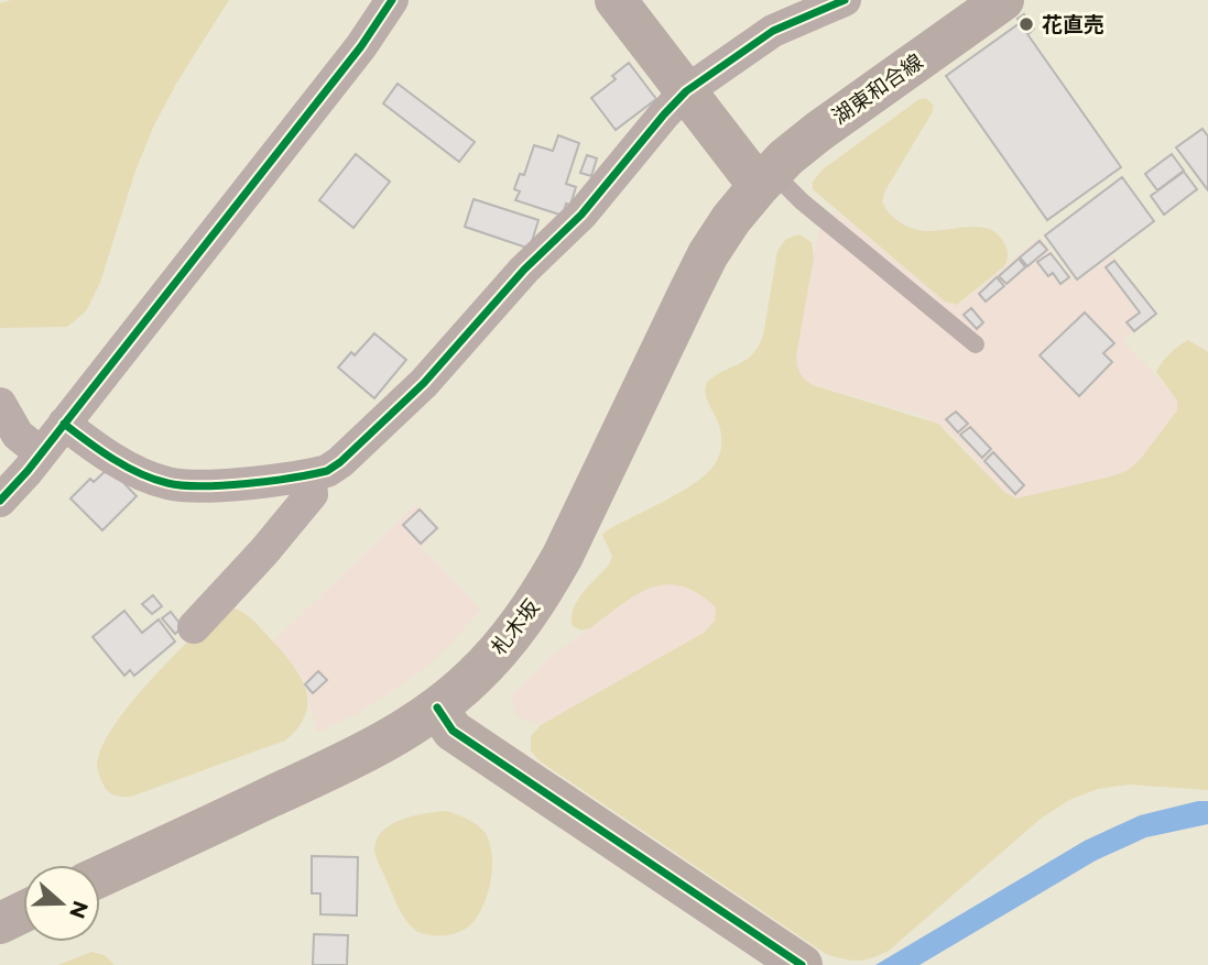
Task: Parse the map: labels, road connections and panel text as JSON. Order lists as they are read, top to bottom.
{
  "streets": {
    "main road": ["湖東和合線", "札木坂"]
  },
  "crossings": [
    ["湖東和合線", "札木坂"]
  ],
  "places": ["花直売"],
  "north": "right"
}
